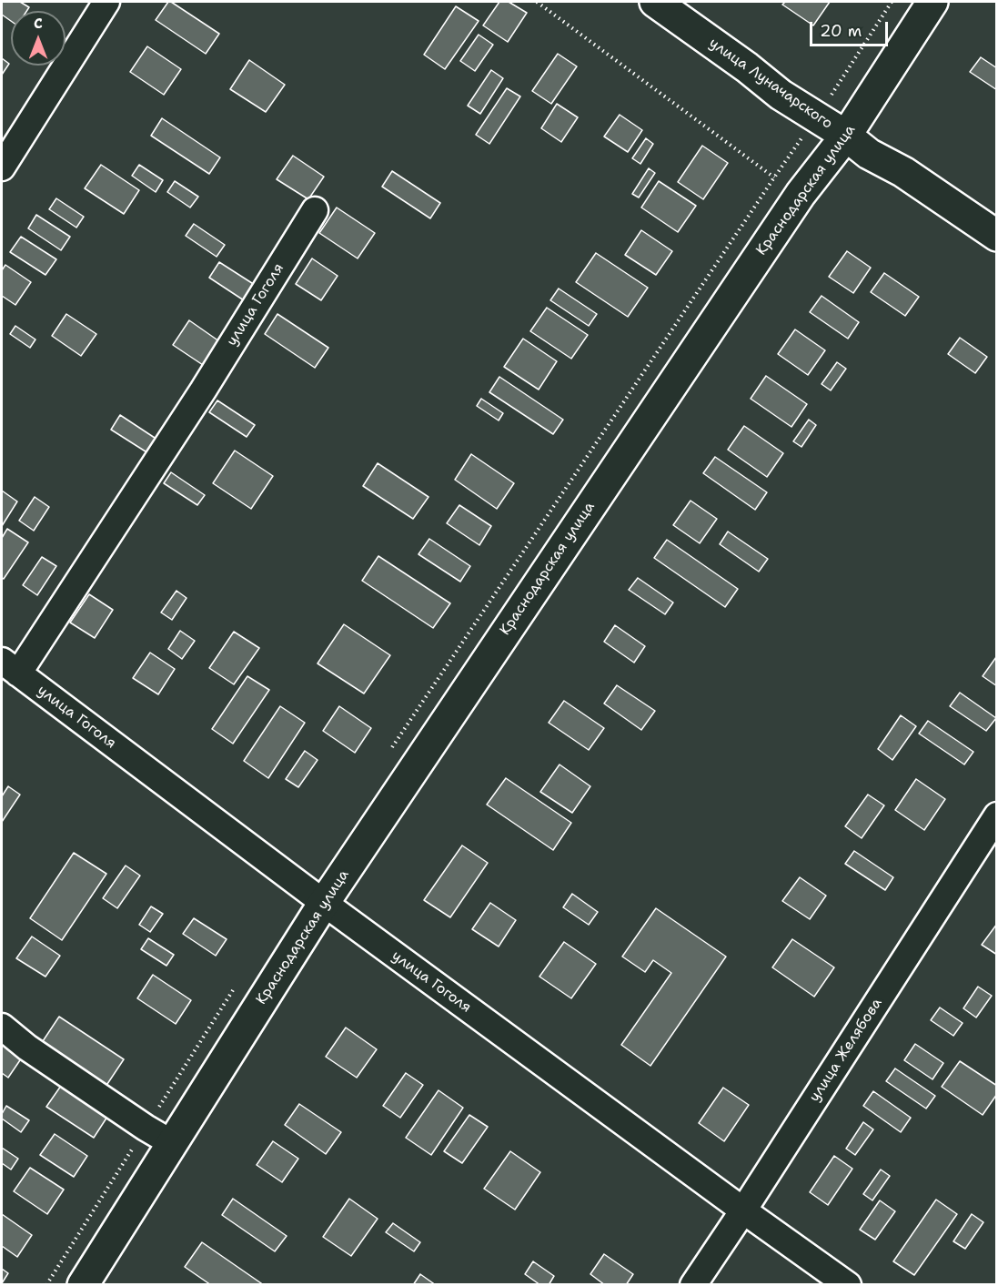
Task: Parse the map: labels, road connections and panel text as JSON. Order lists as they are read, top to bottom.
{
  "streets": {
    "main road": ["улица Луначарского", "Краснодарская улица"],
    "street": ["улица Гоголя", "улица Желябова"]
  },
  "crossings": [
    ["улица Луначарского", "Краснодарская улица"],
    ["Краснодарская улица", "улица Гоголя"],
    ["улица Гоголя", "улица Желябова"]
  ],
  "scale_bar": "20 m",
  "north": "top"
}
